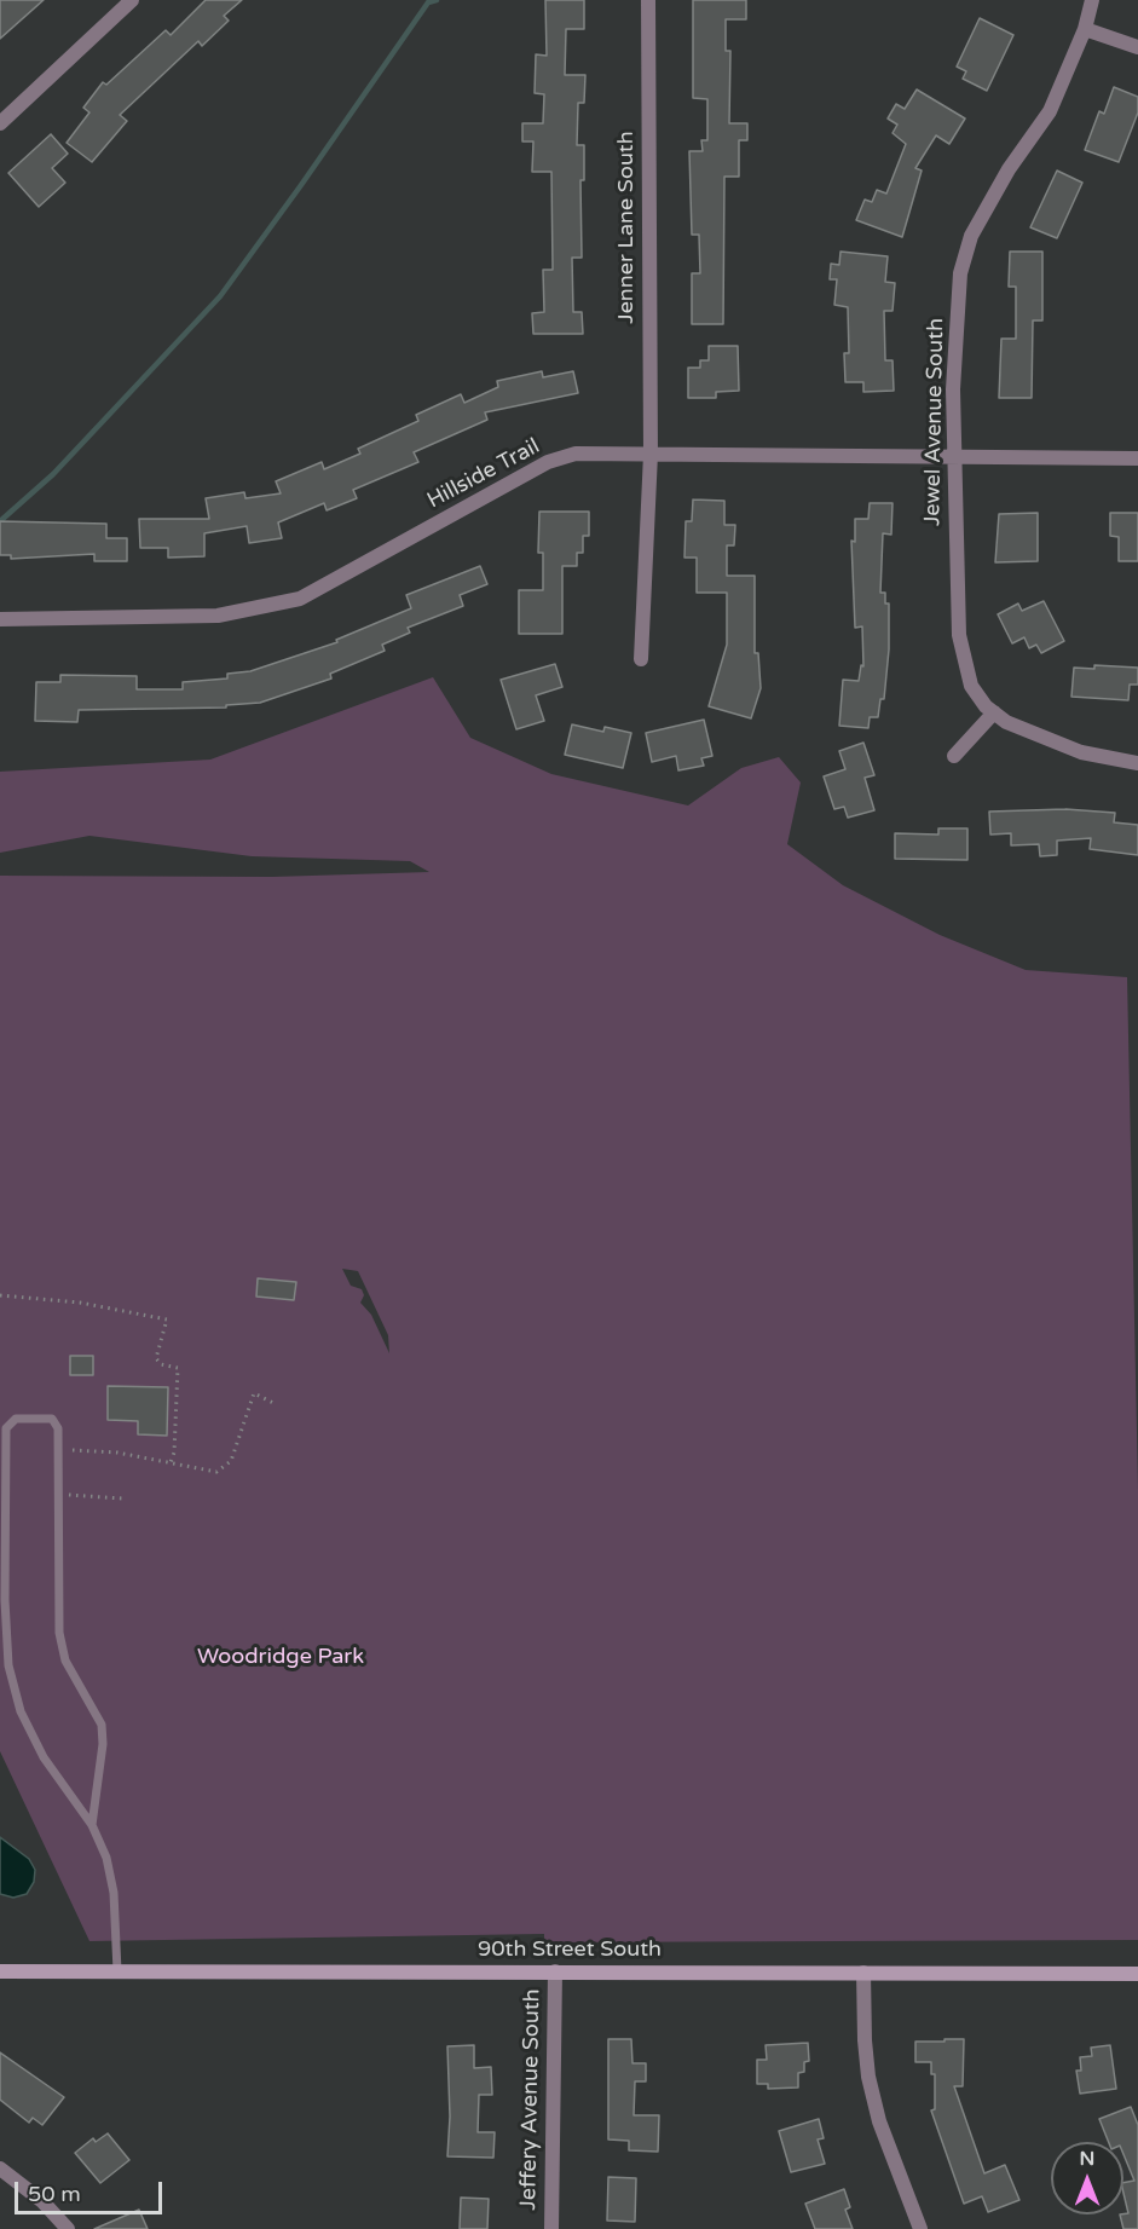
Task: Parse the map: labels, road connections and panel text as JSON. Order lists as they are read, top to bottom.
{
  "streets": {
    "street": [
      "Jenner Lane South",
      "Jewel Avenue South",
      "Hillside Trail",
      "90th Street South",
      "Jeffery Avenue South"
    ]
  },
  "crossings": [
    ["Jenner Lane South", "Hillside Trail"],
    ["Jewel Avenue South", "Hillside Trail"],
    ["90th Street South", "Jeffery Avenue South"]
  ],
  "parks": ["Woodridge Park"],
  "scale_bar": "50 m",
  "north": "top"
}
